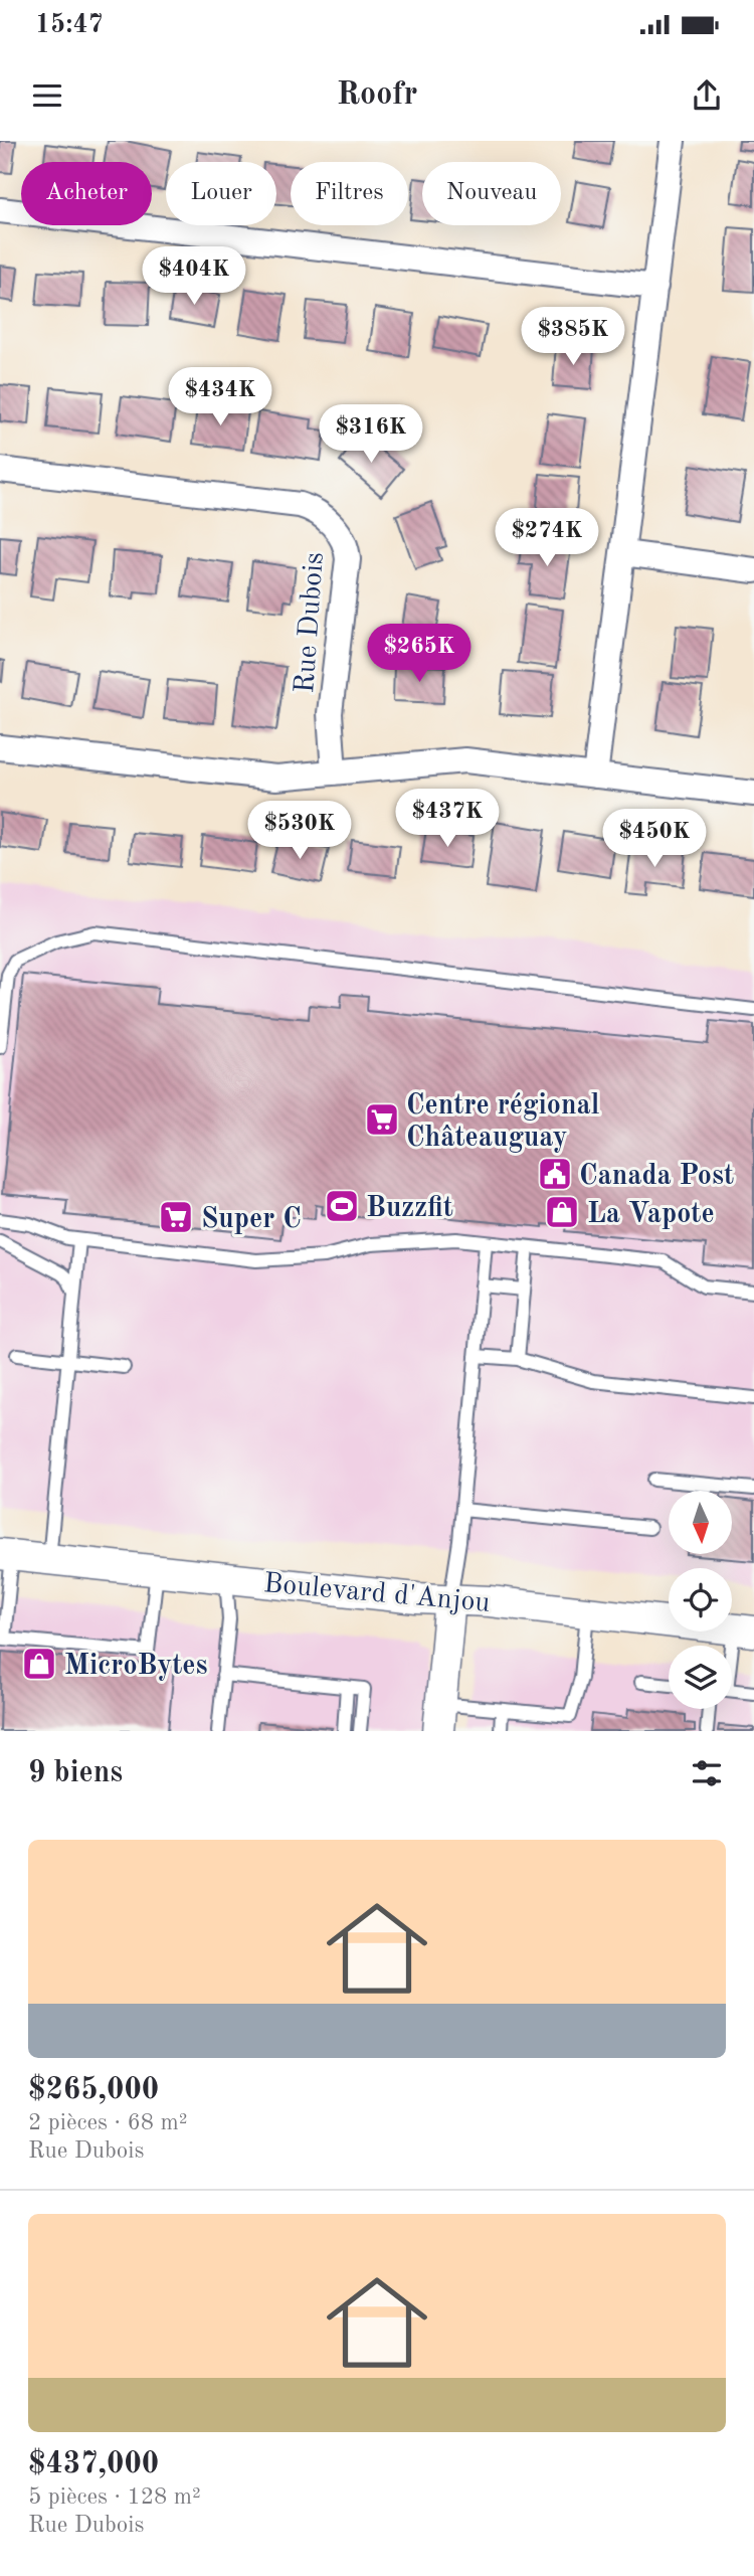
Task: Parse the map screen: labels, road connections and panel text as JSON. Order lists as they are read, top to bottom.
{
  "streets": {
    "street": ["Rue Dubois", "Boulevard d'Anjou"]
  },
  "places": {
    "supermarket": ["Centre régional Châteauguay", "Super C"],
    "public building": ["Canada Post"],
    "sports": ["Buzzfit"],
    "shop": ["La Vapote", "MicroBytes"]
  },
  "north": "bottom",
  "page": {
    "status": "15:47",
    "header": "Roofr",
    "chip": [
      "Acheter",
      "Louer",
      "Filtres",
      "Nouveau"
    ],
    "price": [
      "$404K",
      "$385K",
      "$434K",
      "$316K",
      "$274K",
      "$265K",
      "$437K",
      "$530K",
      "$450K"
    ],
    "heading": "9 biens",
    "list": [
      {
        "name": "$265,000",
        "note": "2 pièces · 68 m² · Rue Dubois"
      },
      {
        "name": "$437,000",
        "note": "5 pièces · 128 m² · Rue Dubois"
      }
    ]
  }
}
